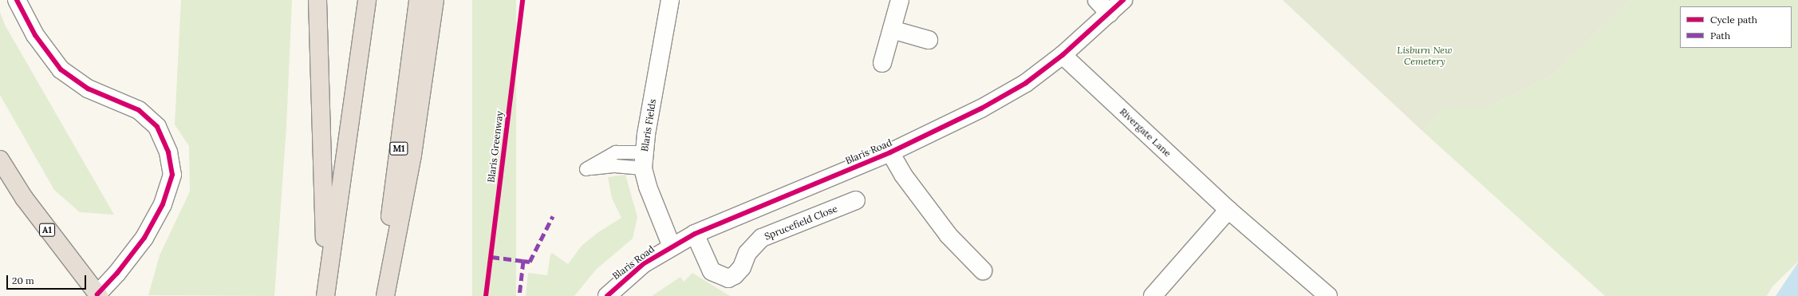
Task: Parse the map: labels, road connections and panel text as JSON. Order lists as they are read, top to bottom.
{
  "streets": {
    "highway": ["M1", "A1"],
    "street": [
      "Blaris Fields",
      "Rivergate Lane",
      "Blaris Road",
      "Sprucefield Close"
    ],
    "cycle path": ["Blaris Greenway"]
  },
  "crossings": [
    ["Blaris Fields", "Blaris Road"],
    ["Rivergate Lane", "Blaris Road"],
    ["Blaris Road", "Sprucefield Close"]
  ],
  "parks": ["Lisburn New Cemetery"],
  "legend": ["Cycle path", "Path"],
  "scale_bar": "20 m"
}
